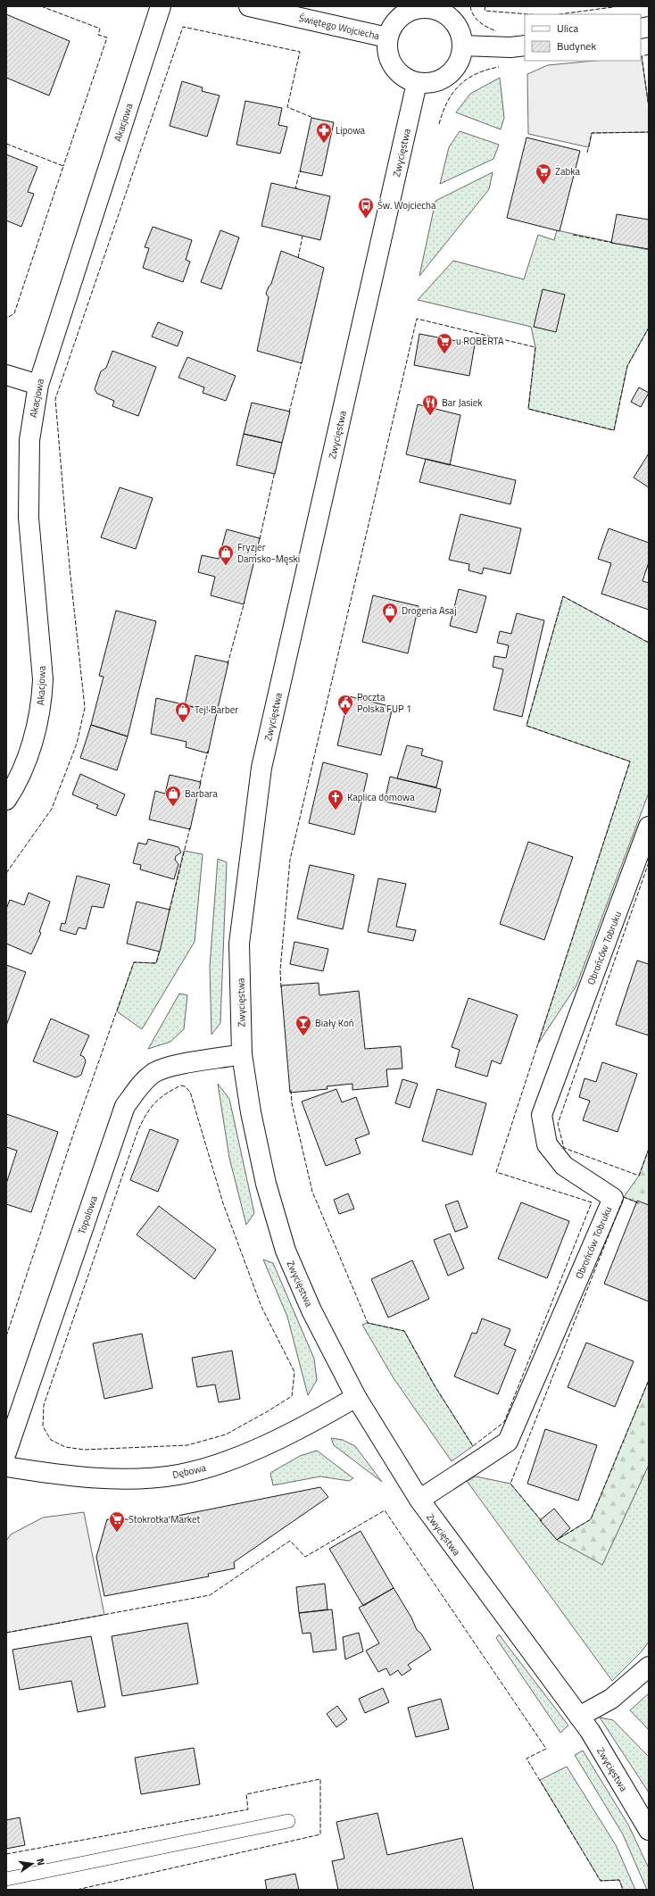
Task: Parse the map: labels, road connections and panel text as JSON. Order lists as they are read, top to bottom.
{
  "streets": {
    "street": [
      "Świętego Wojciecha",
      "Akacjowa",
      "Zwycięstwa",
      "Obrońców Tobruku",
      "Topolowa",
      "Dębowa"
    ]
  },
  "crossings": [
    ["Świętego Wojciecha", "Zwycięstwa"],
    ["Zwycięstwa", "Obrońców Tobruku"],
    ["Zwycięstwa", "Topolowa"],
    ["Zwycięstwa", "Dębowa"]
  ],
  "places": {
    "pharmacy": ["Lipowa"],
    "supermarket": ["Żabka", "u ROBERTA", "Stokrotka Market"],
    "bus stop": ["Św. Wojciecha"],
    "restaurant": ["Bar Jasiek"],
    "shop": [
      "Fryzjer Damsko-Męski",
      "Drogeria Asaj",
      "Tej! Barber",
      "Barbara"
    ],
    "public building": ["Poczta Polska FUP 1"],
    "church": ["Kaplica domowa"],
    "bar": ["Biały Koń"]
  },
  "legend": ["Ulica", "Budynek"],
  "north": "right"
}
